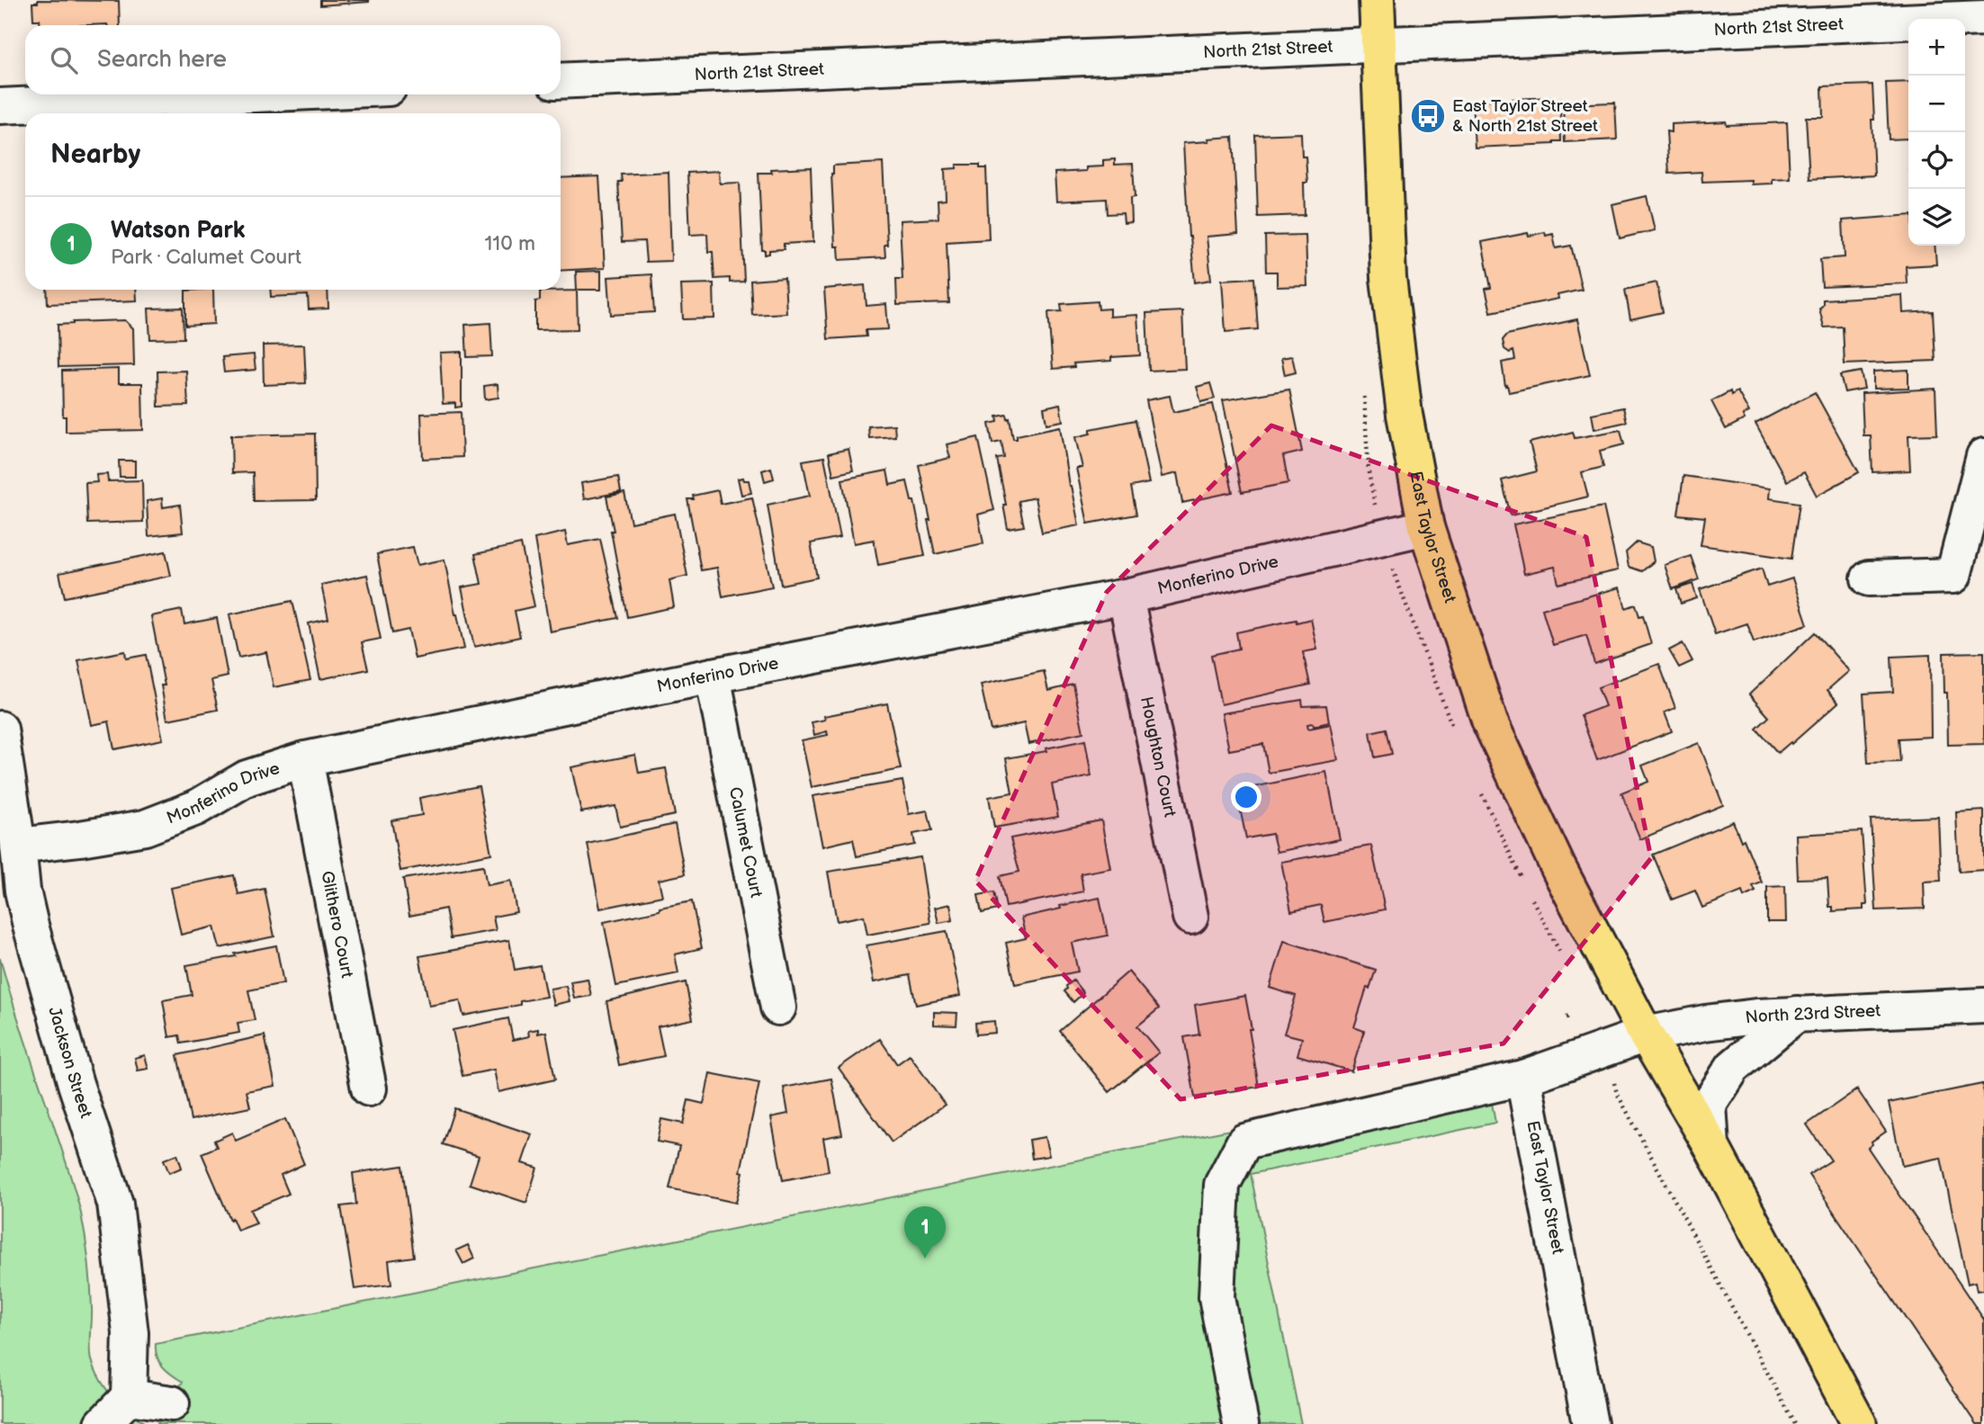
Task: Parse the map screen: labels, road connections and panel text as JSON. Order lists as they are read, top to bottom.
{
  "streets": {
    "main road": ["East Taylor Street"],
    "street": [
      "North 21st Street",
      "Monferino Drive",
      "Houghton Court",
      "Calumet Court",
      "Glithero Court",
      "North 23rd Street",
      "Jackson Street"
    ]
  },
  "crossings": [
    ["North 21st Street", "East Taylor Street"],
    ["East Taylor Street", "Monferino Drive"],
    ["East Taylor Street", "North 23rd Street"],
    ["Monferino Drive", "Houghton Court"],
    ["Monferino Drive", "Calumet Court"],
    ["Monferino Drive", "Glithero Court"],
    ["Monferino Drive", "Jackson Street"]
  ],
  "places": {
    "bus stop": ["East Taylor Street & North 21st Street"]
  },
  "page": {
    "map_buttons": ["+", "−"],
    "search": "Search here",
    "heading": "Nearby",
    "list": [
      {
        "mark": "1",
        "name": "Watson Park",
        "note": "Park · Calumet Court",
        "value": "110 m"
      }
    ],
    "pins": "1"
  }
}
